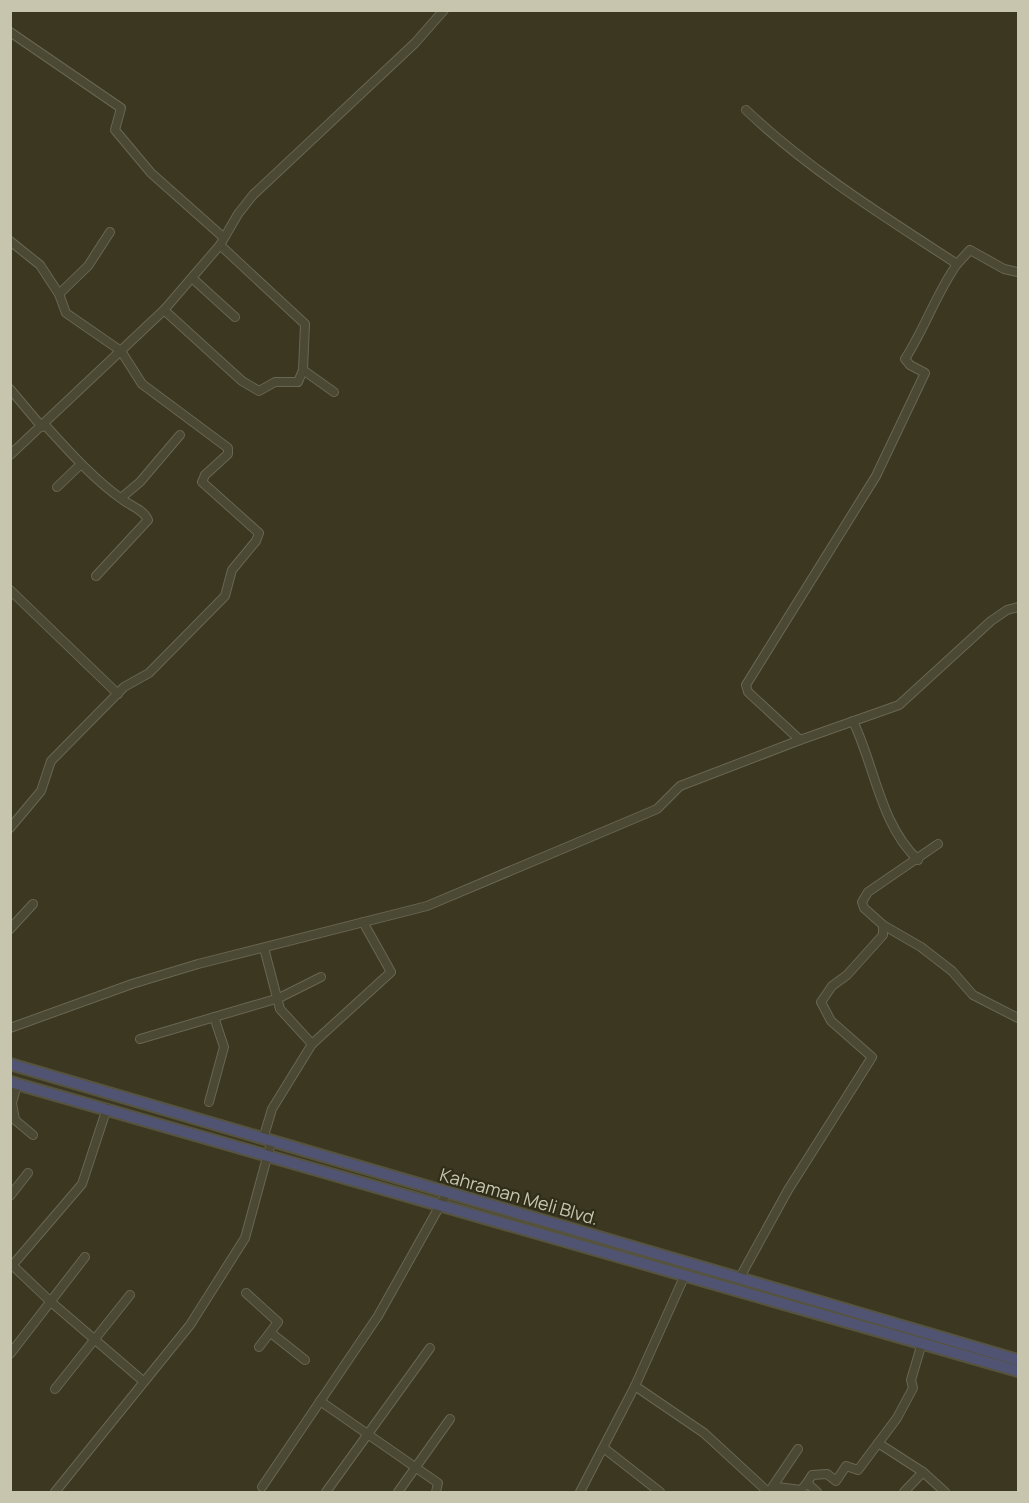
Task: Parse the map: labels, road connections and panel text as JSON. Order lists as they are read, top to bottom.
{
  "streets": {
    "highway": ["Kahraman Meli Blvd."]
  }
}
